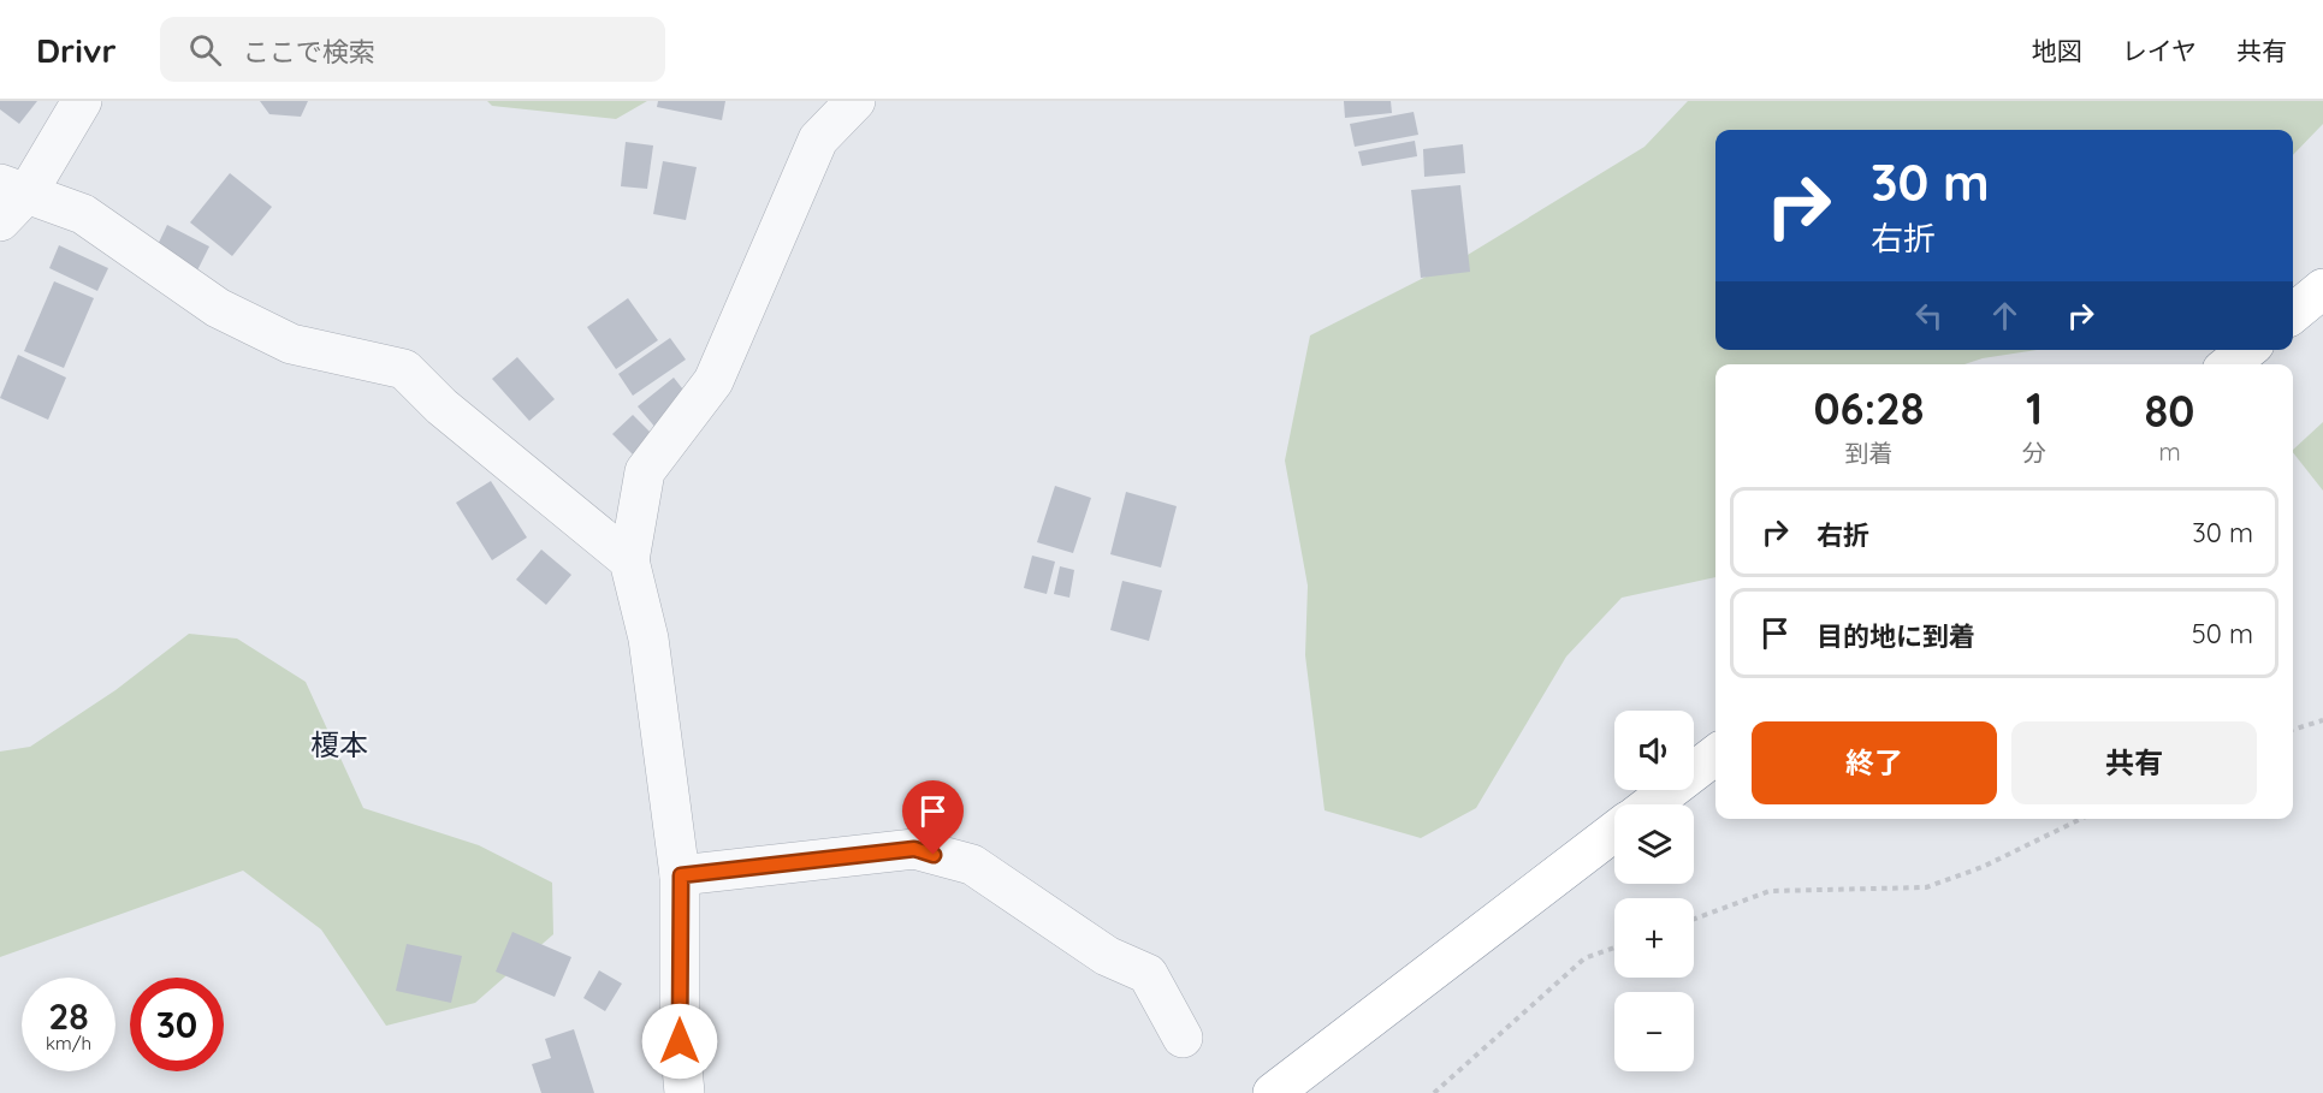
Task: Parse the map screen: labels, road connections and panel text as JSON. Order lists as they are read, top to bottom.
{
  "districts": ["榎本"],
  "page": {
    "header": "Drivr",
    "search": "ここで検索",
    "nav": ["地図", "レイヤ", "共有"],
    "turn": ["30 m", "右折"],
    "eta": [
      "06:28",
      "到着",
      "1",
      "分",
      "80",
      "m"
    ],
    "list": [
      {
        "name": "右折",
        "value": "30 m"
      },
      {
        "name": "目的地に到着",
        "value": "50 m"
      }
    ],
    "buttons": ["終了", "共有"],
    "map_buttons": ["+", "−"],
    "speed": "28 km/h",
    "limit": "30"
  }
}
